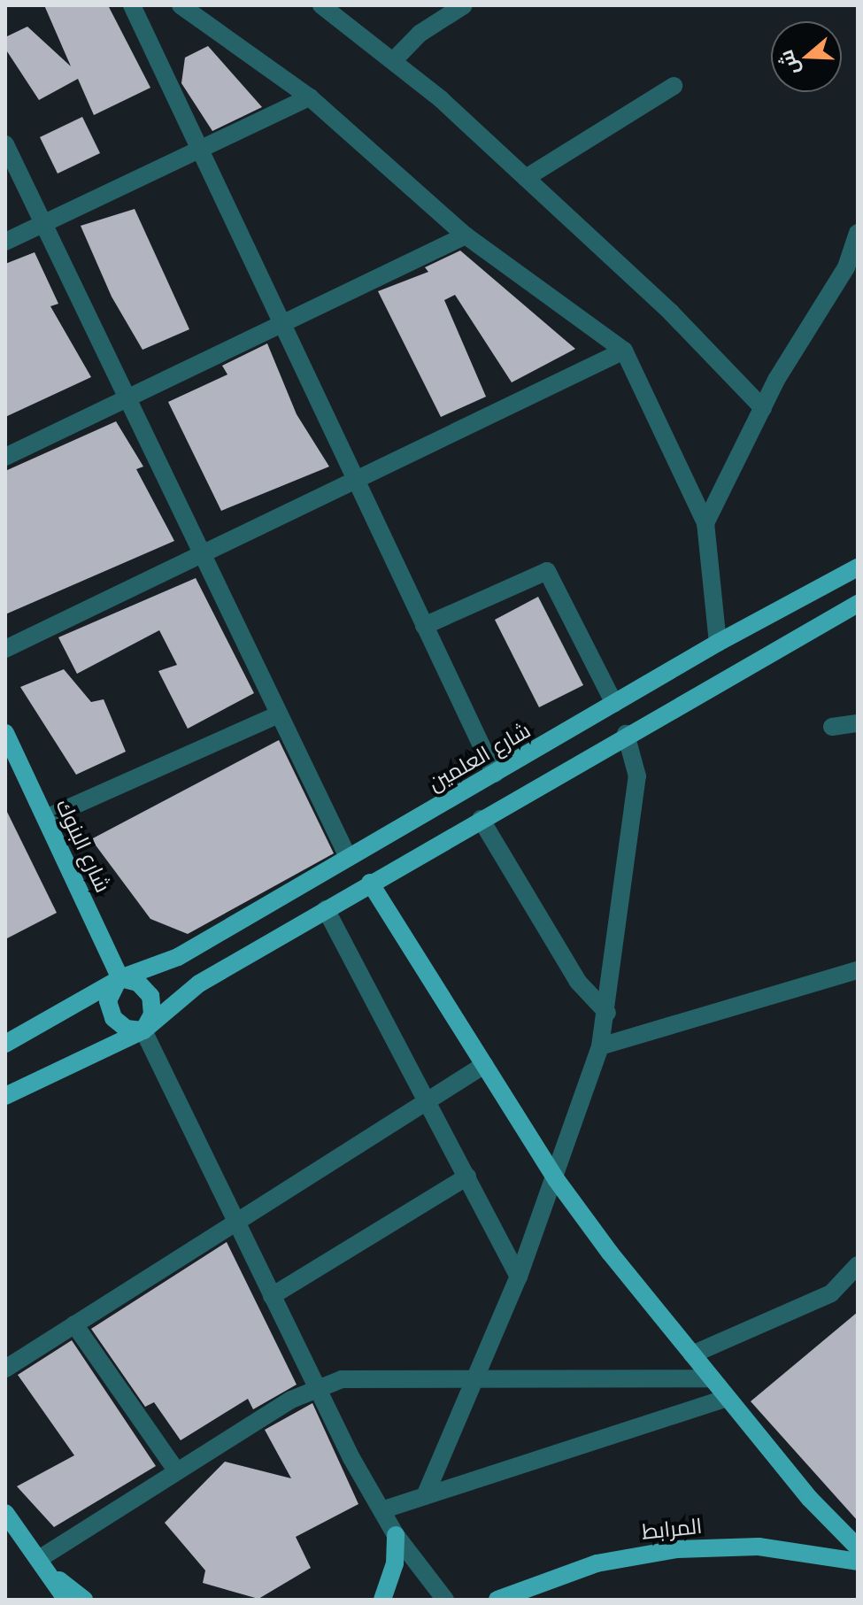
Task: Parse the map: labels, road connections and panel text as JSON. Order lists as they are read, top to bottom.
{
  "streets": {
    "main road": ["شارع العلمين", "شارع البنوك", "المرابط"]
  },
  "crossings": [
    ["شارع العلمين", "شارع البنوك"]
  ],
  "north": "left"
}
